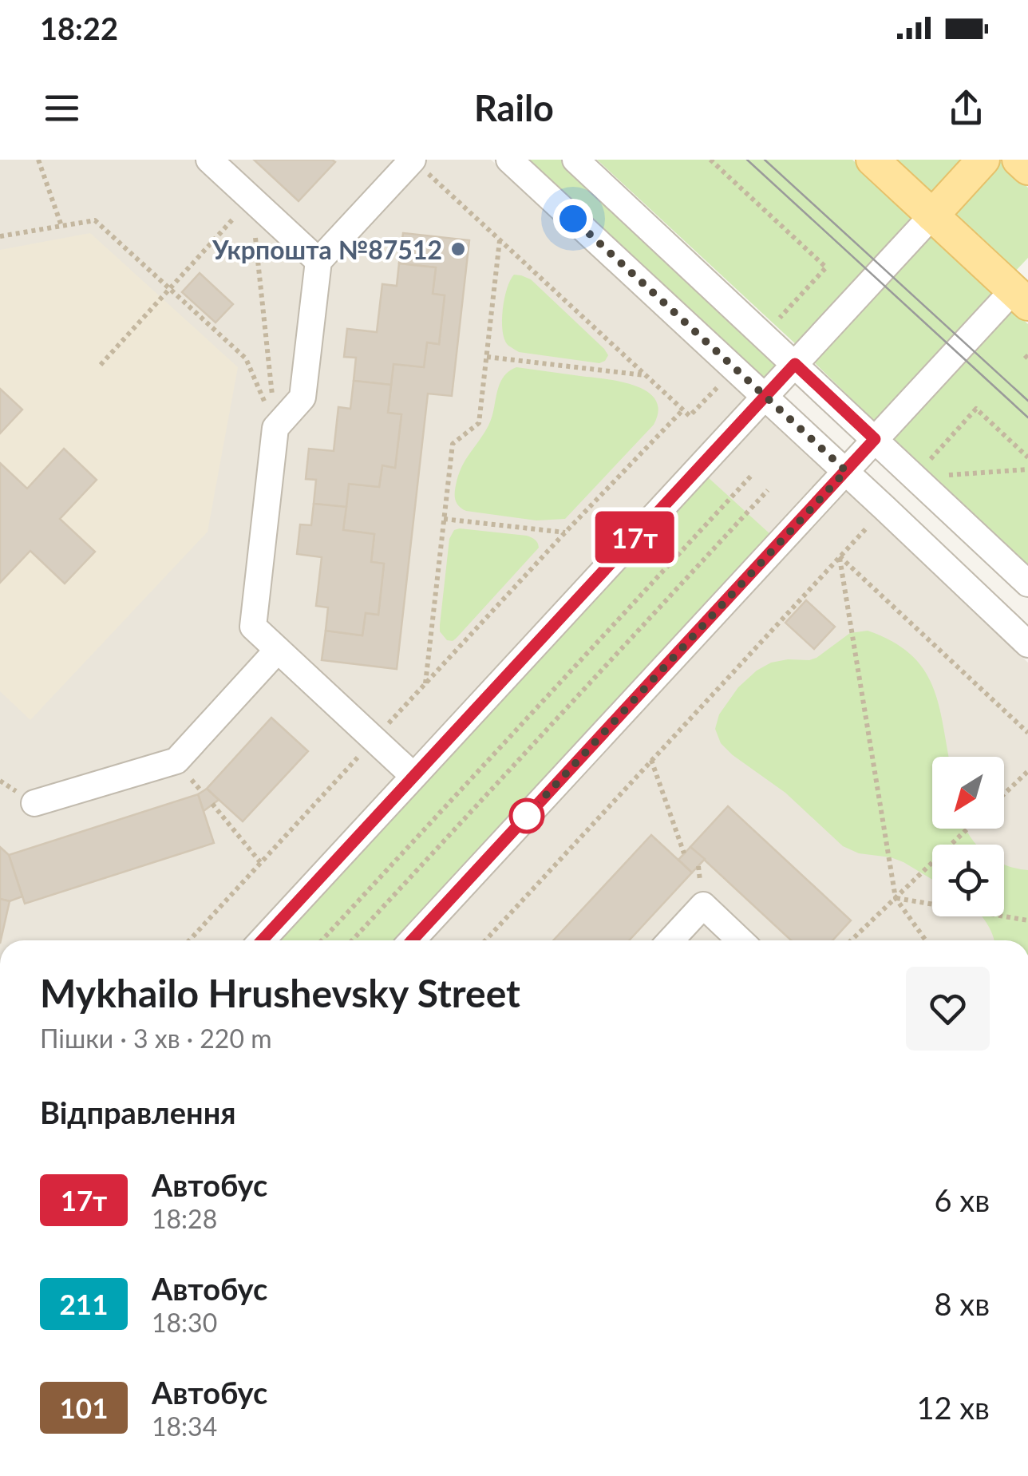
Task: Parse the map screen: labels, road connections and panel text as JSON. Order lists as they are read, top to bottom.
{
  "places": ["Укрпошта №87512"],
  "lines": ["bus line 17т"],
  "north": "bottom left",
  "page": {
    "status": "18:22",
    "header": "Railo",
    "on_map": "17т",
    "heading": [
      ["Mykhailo Hrushevsky Street", "Пішки · 3 хв · 220 m"],
      "Відправлення"
    ],
    "list": [
      {
        "mark": "17т",
        "name": "Автобус",
        "note": "18:28",
        "value": "6 хв"
      },
      {
        "mark": "211",
        "name": "Автобус",
        "note": "18:30",
        "value": "8 хв"
      },
      {
        "mark": "101",
        "name": "Автобус",
        "note": "18:34",
        "value": "12 хв"
      }
    ]
  }
}
